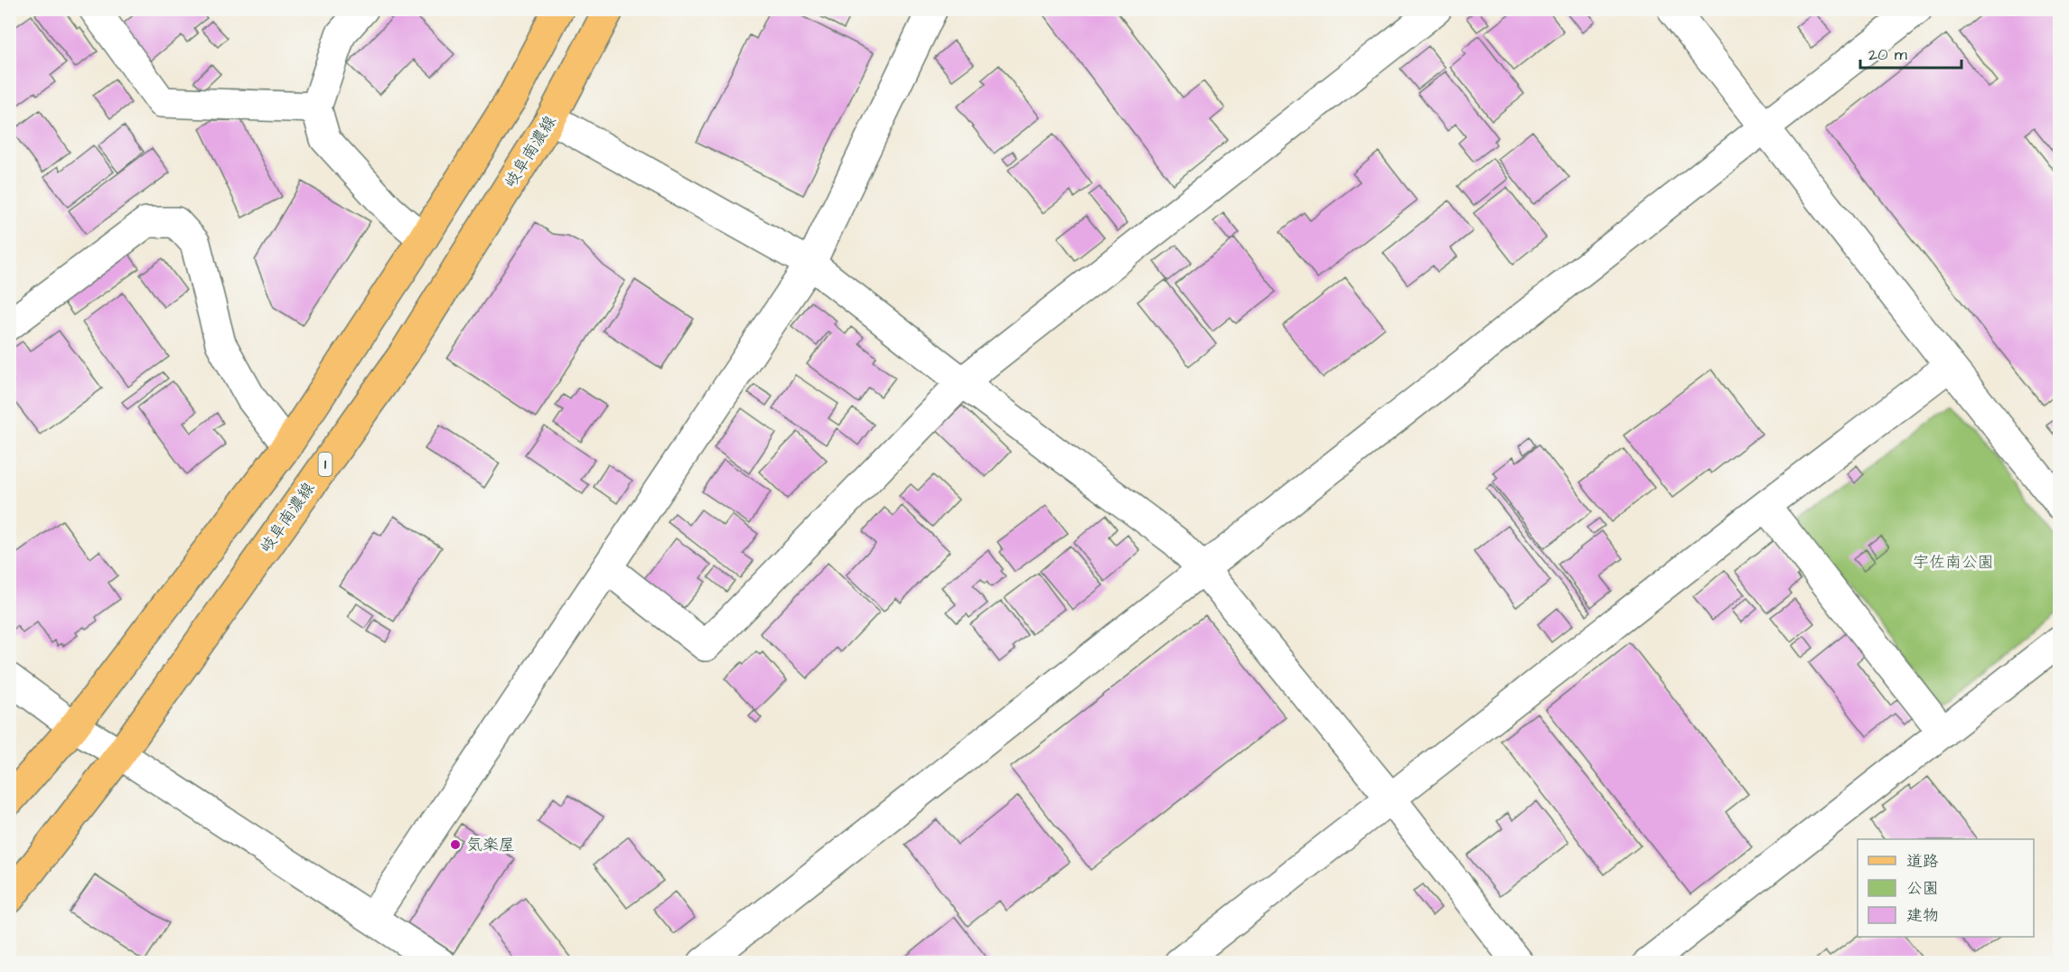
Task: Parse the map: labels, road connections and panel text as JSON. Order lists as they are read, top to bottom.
{
  "streets": {
    "main road": ["岐阜南濃線", "1"]
  },
  "parks": ["宇佐南公園"],
  "places": ["気楽屋"],
  "legend": ["道路", "公園", "建物"],
  "scale_bar": "20 m"
}
